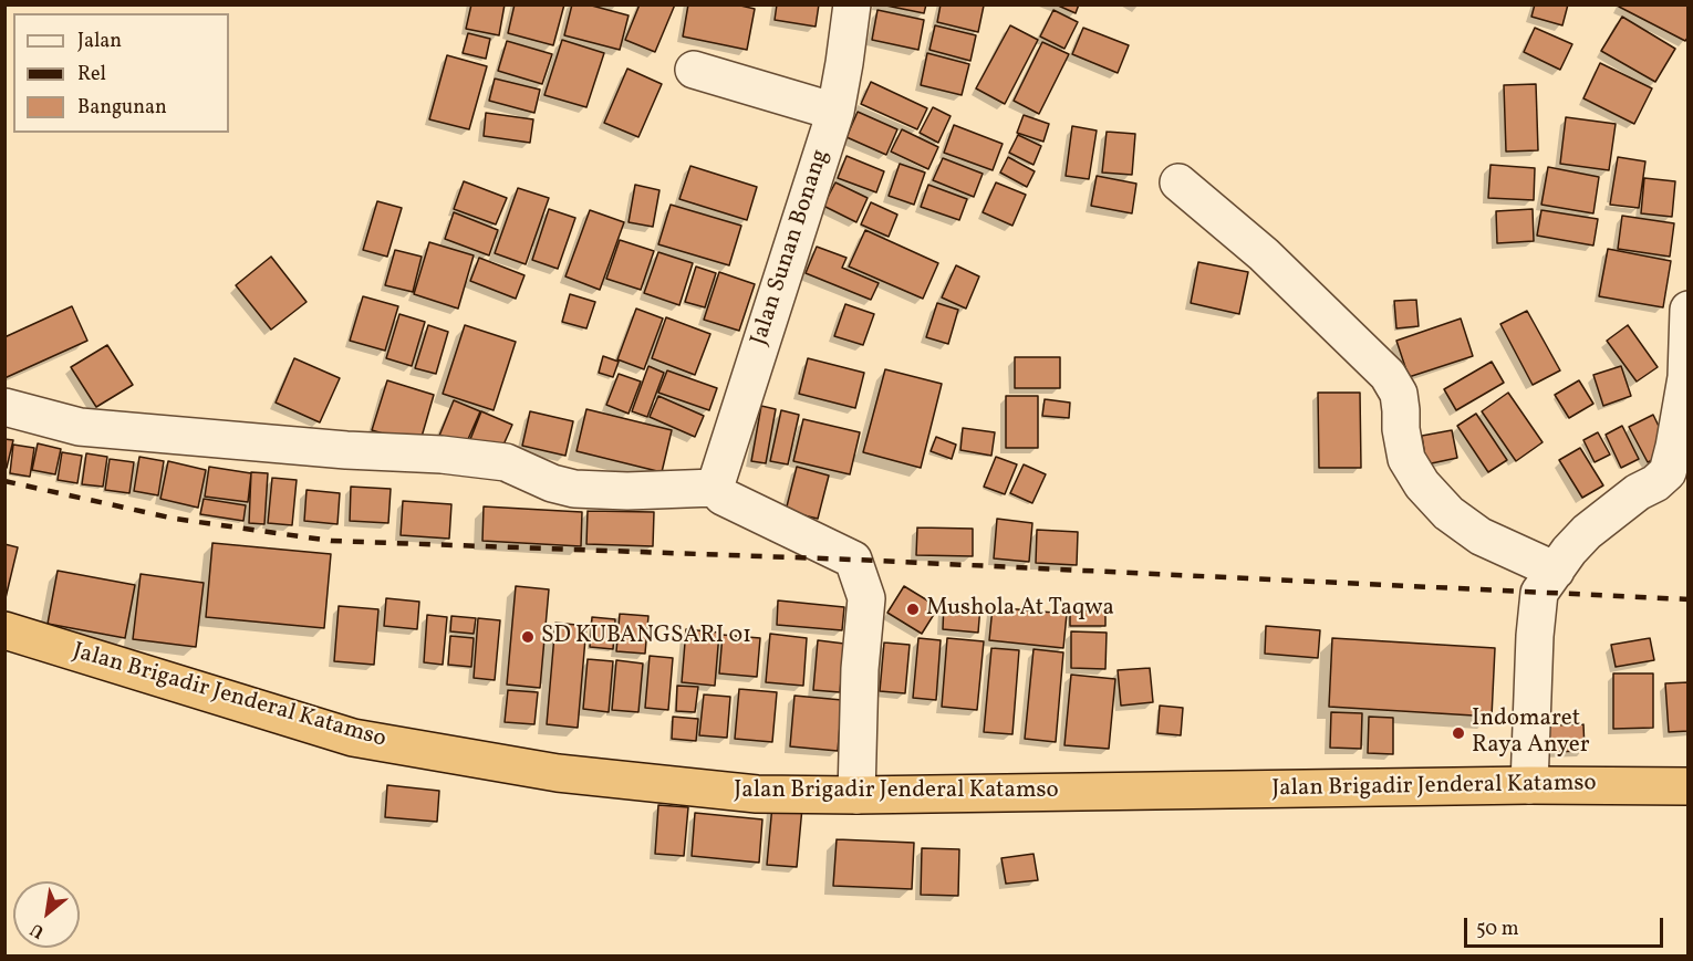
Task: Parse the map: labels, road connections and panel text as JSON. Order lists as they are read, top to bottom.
{
  "streets": {
    "highway": ["Jalan Brigadir Jenderal Katamso"],
    "street": ["Jalan Sunan Bonang"]
  },
  "places": ["Mushola At Taqwa", "SD KUBANGSARI 01", "Indomaret Raya Anyer"],
  "legend": ["Jalan", "Rel", "Bangunan"],
  "scale_bar": "50 m",
  "north": "bottom left"
}
